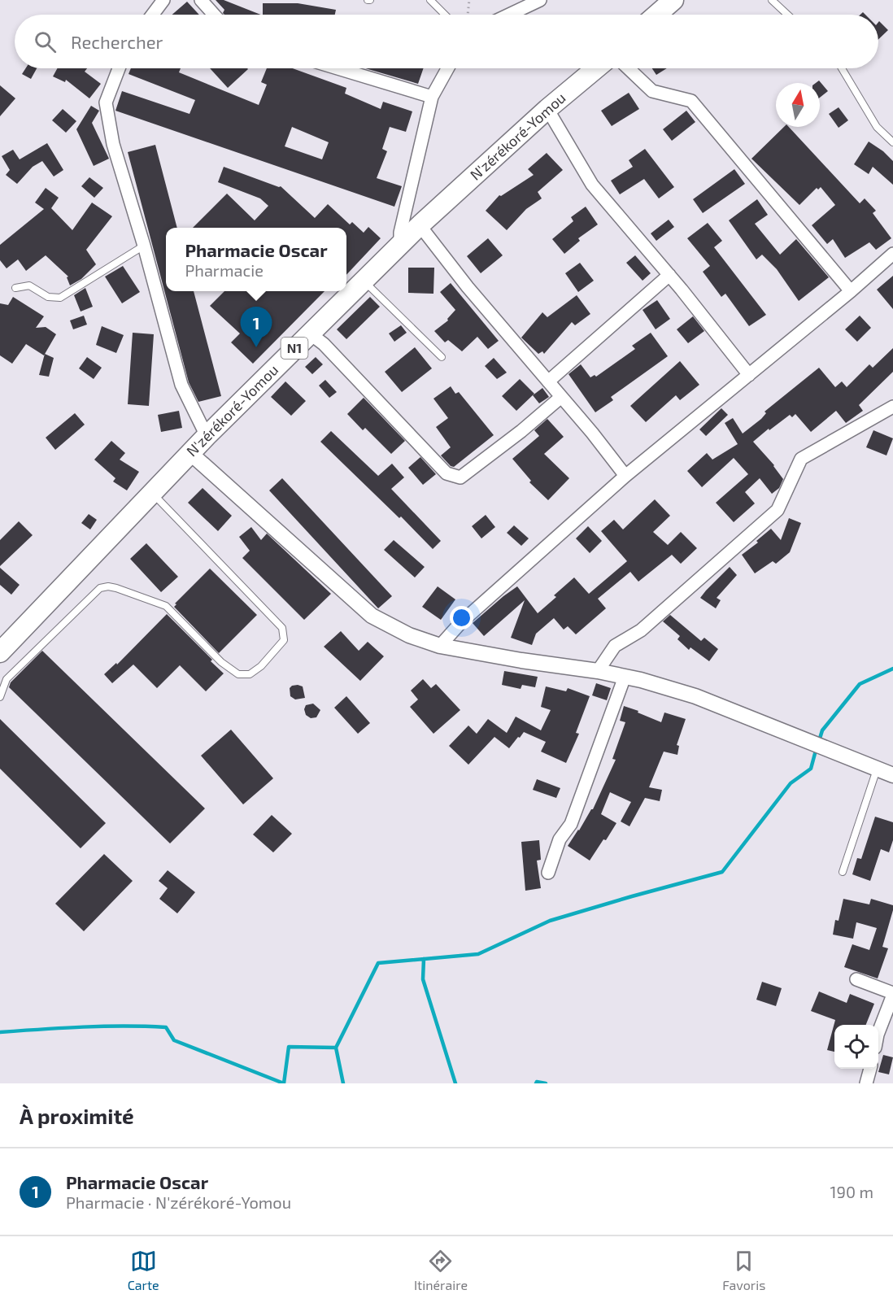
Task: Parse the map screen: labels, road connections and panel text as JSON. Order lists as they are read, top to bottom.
{
  "streets": {
    "highway": ["N'zérékoré-Yomou", "N1"]
  },
  "north": "top",
  "page": {
    "search": "Rechercher",
    "popup": ["Pharmacie Oscar", "Pharmacie"],
    "pins": "1",
    "heading": "À proximité",
    "list": [
      {
        "mark": "1",
        "name": "Pharmacie Oscar",
        "note": "Pharmacie · N'zérékoré-Yomou",
        "value": "190 m"
      }
    ],
    "nav": ["Carte", "Itinéraire", "Favoris"]
  }
}
